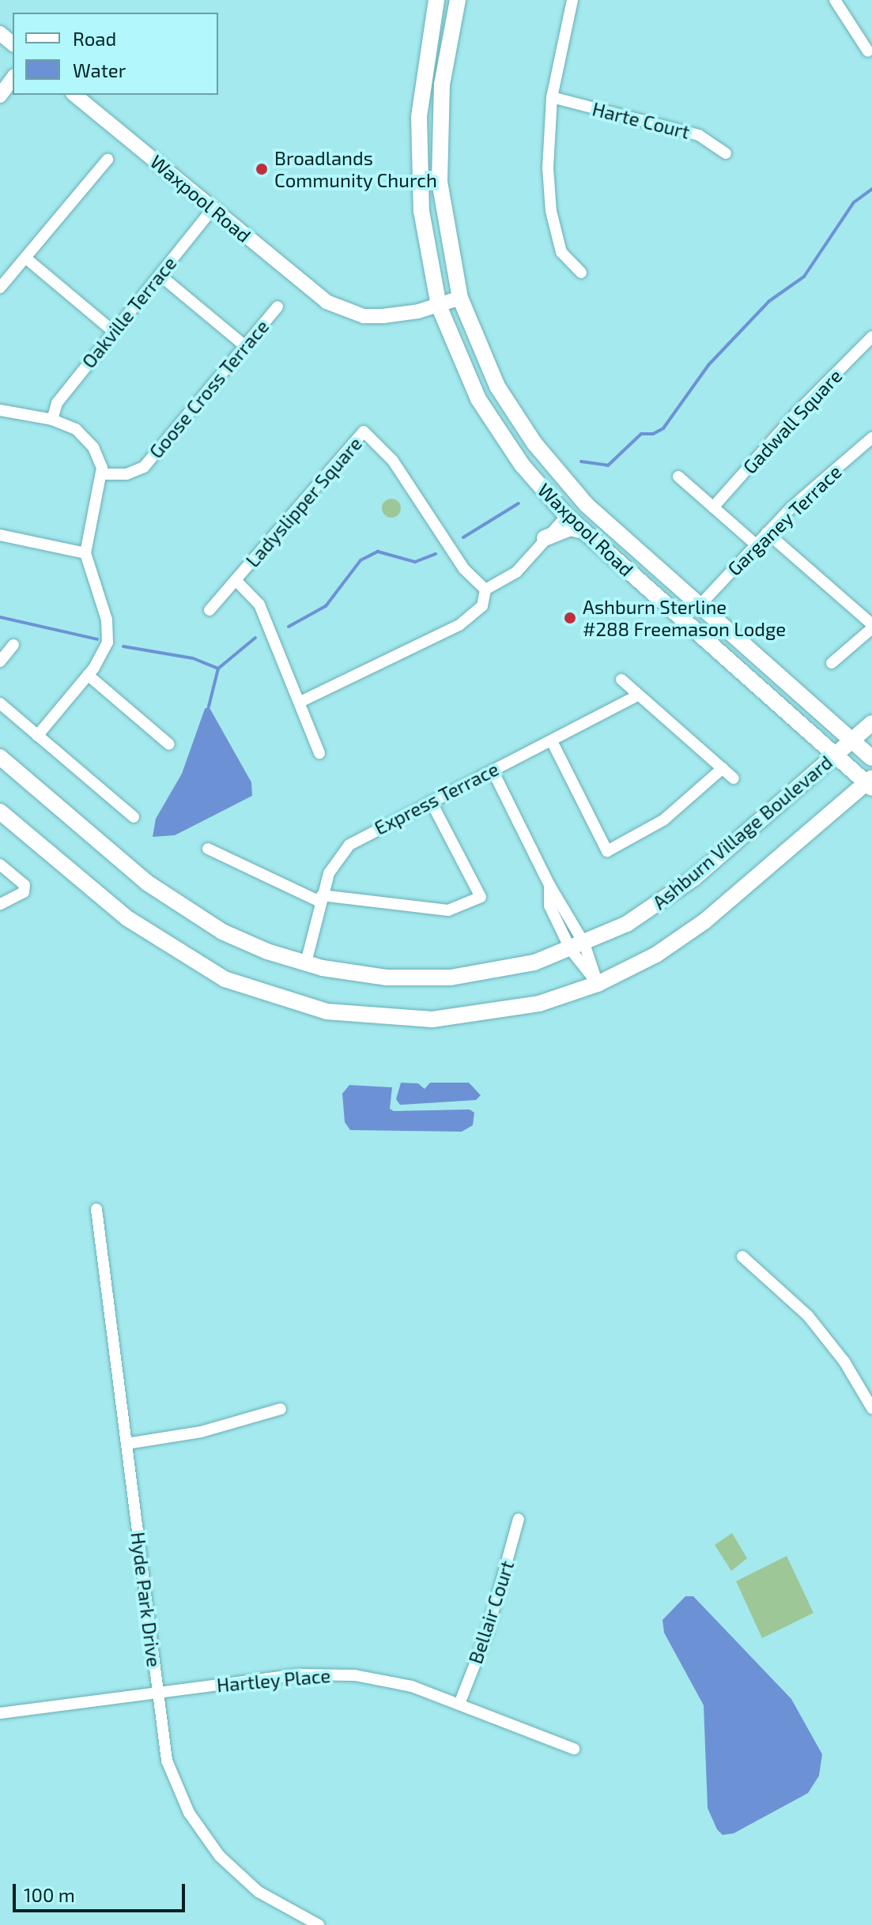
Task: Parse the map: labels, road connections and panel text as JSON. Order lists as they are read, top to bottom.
{
  "streets": {
    "main road": ["Waxpool Road", "Ashburn Village Boulevard"],
    "street": [
      "Harte Court",
      "Oakville Terrace",
      "Goose Cross Terrace",
      "Gadwall Square",
      "Ladyslipper Square",
      "Garganey Terrace",
      "Express Terrace",
      "Hyde Park Drive",
      "Bellair Court",
      "Hartley Place"
    ]
  },
  "crossings": [
    ["Waxpool Road", "Oakville Terrace"],
    ["Waxpool Road", "Garganey Terrace"],
    ["Waxpool Road", "Ashburn Village Boulevard"],
    ["Express Terrace", "Ashburn Village Boulevard"],
    ["Hyde Park Drive", "Hartley Place"],
    ["Bellair Court", "Hartley Place"]
  ],
  "places": ["Broadlands Community Church", "Ashburn Sterline #288 Freemason Lodge"],
  "legend": ["Road", "Water"],
  "scale_bar": "100 m"
}
